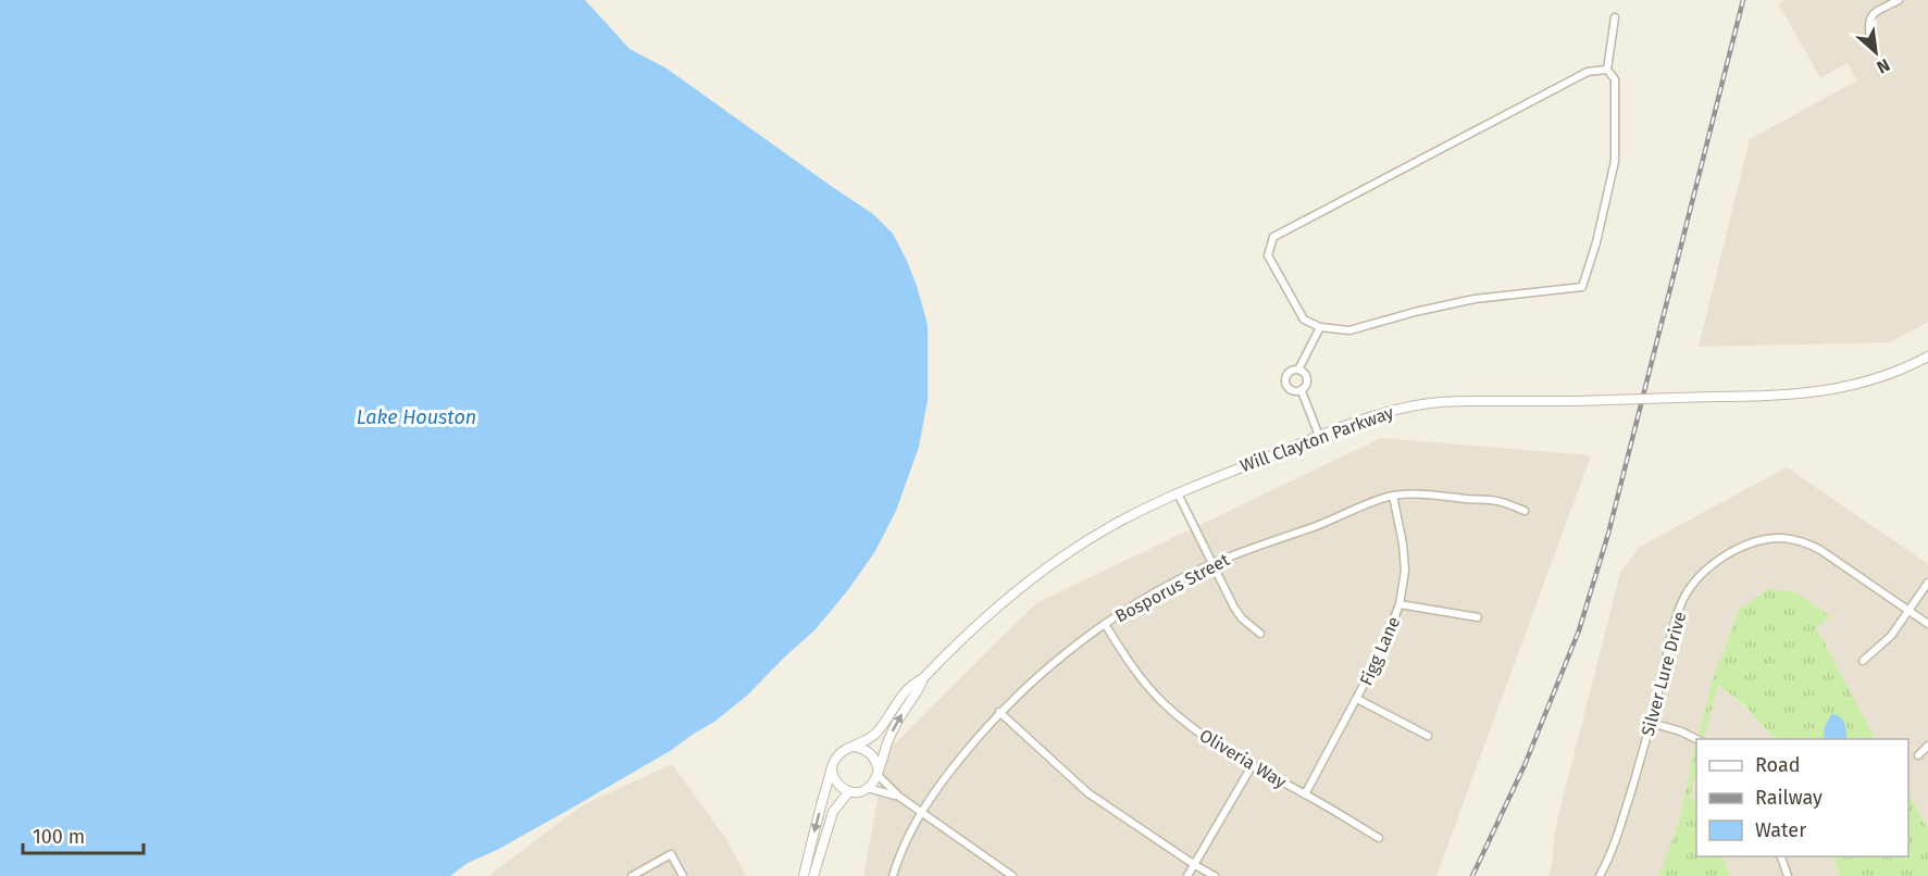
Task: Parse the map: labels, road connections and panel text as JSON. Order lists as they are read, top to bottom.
{
  "streets": {
    "street": [
      "Will Clayton Parkway",
      "Bosporus Street",
      "Figg Lane",
      "Silver Lure Drive",
      "Oliveria Way"
    ]
  },
  "crossings": [
    ["Bosporus Street", "Figg Lane"],
    ["Bosporus Street", "Oliveria Way"],
    ["Figg Lane", "Oliveria Way"]
  ],
  "water": ["Lake Houston"],
  "legend": ["Road", "Railway", "Water"],
  "scale_bar": "100 m",
  "north": "bottom right"
}
